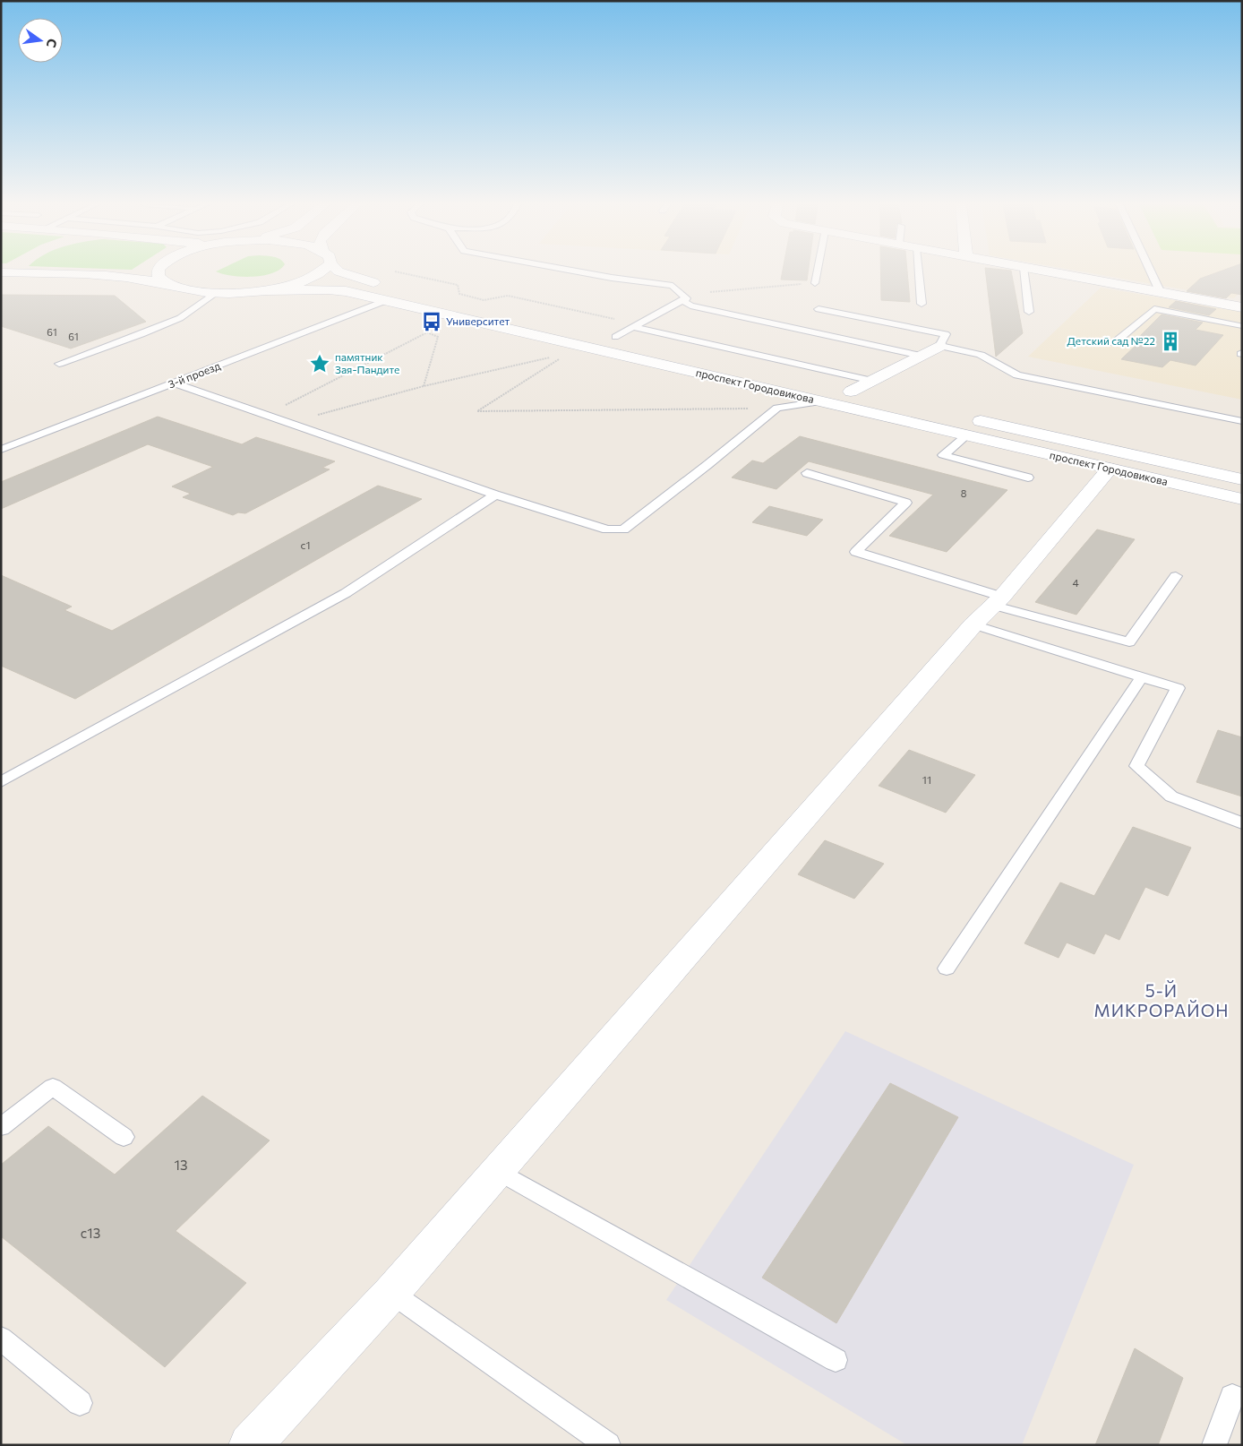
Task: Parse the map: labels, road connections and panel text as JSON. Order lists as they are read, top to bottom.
{
  "streets": {
    "street": ["проспект Городовикова"],
    "lane": ["3-й проезд"]
  },
  "crossings": [
    ["3-й проезд", "проспект Городовикова"]
  ],
  "districts": ["5-Й МИКРОРАЙОН"],
  "places": {
    "bus stop": ["Университет"],
    "building": ["Детский сад №22"],
    "place": ["памятник Зая-Пандите"]
  },
  "house_numbers": [
    "61",
    "61",
    "8",
    "с1",
    "4",
    "11",
    "13",
    "с13"
  ],
  "north": "right"
}
